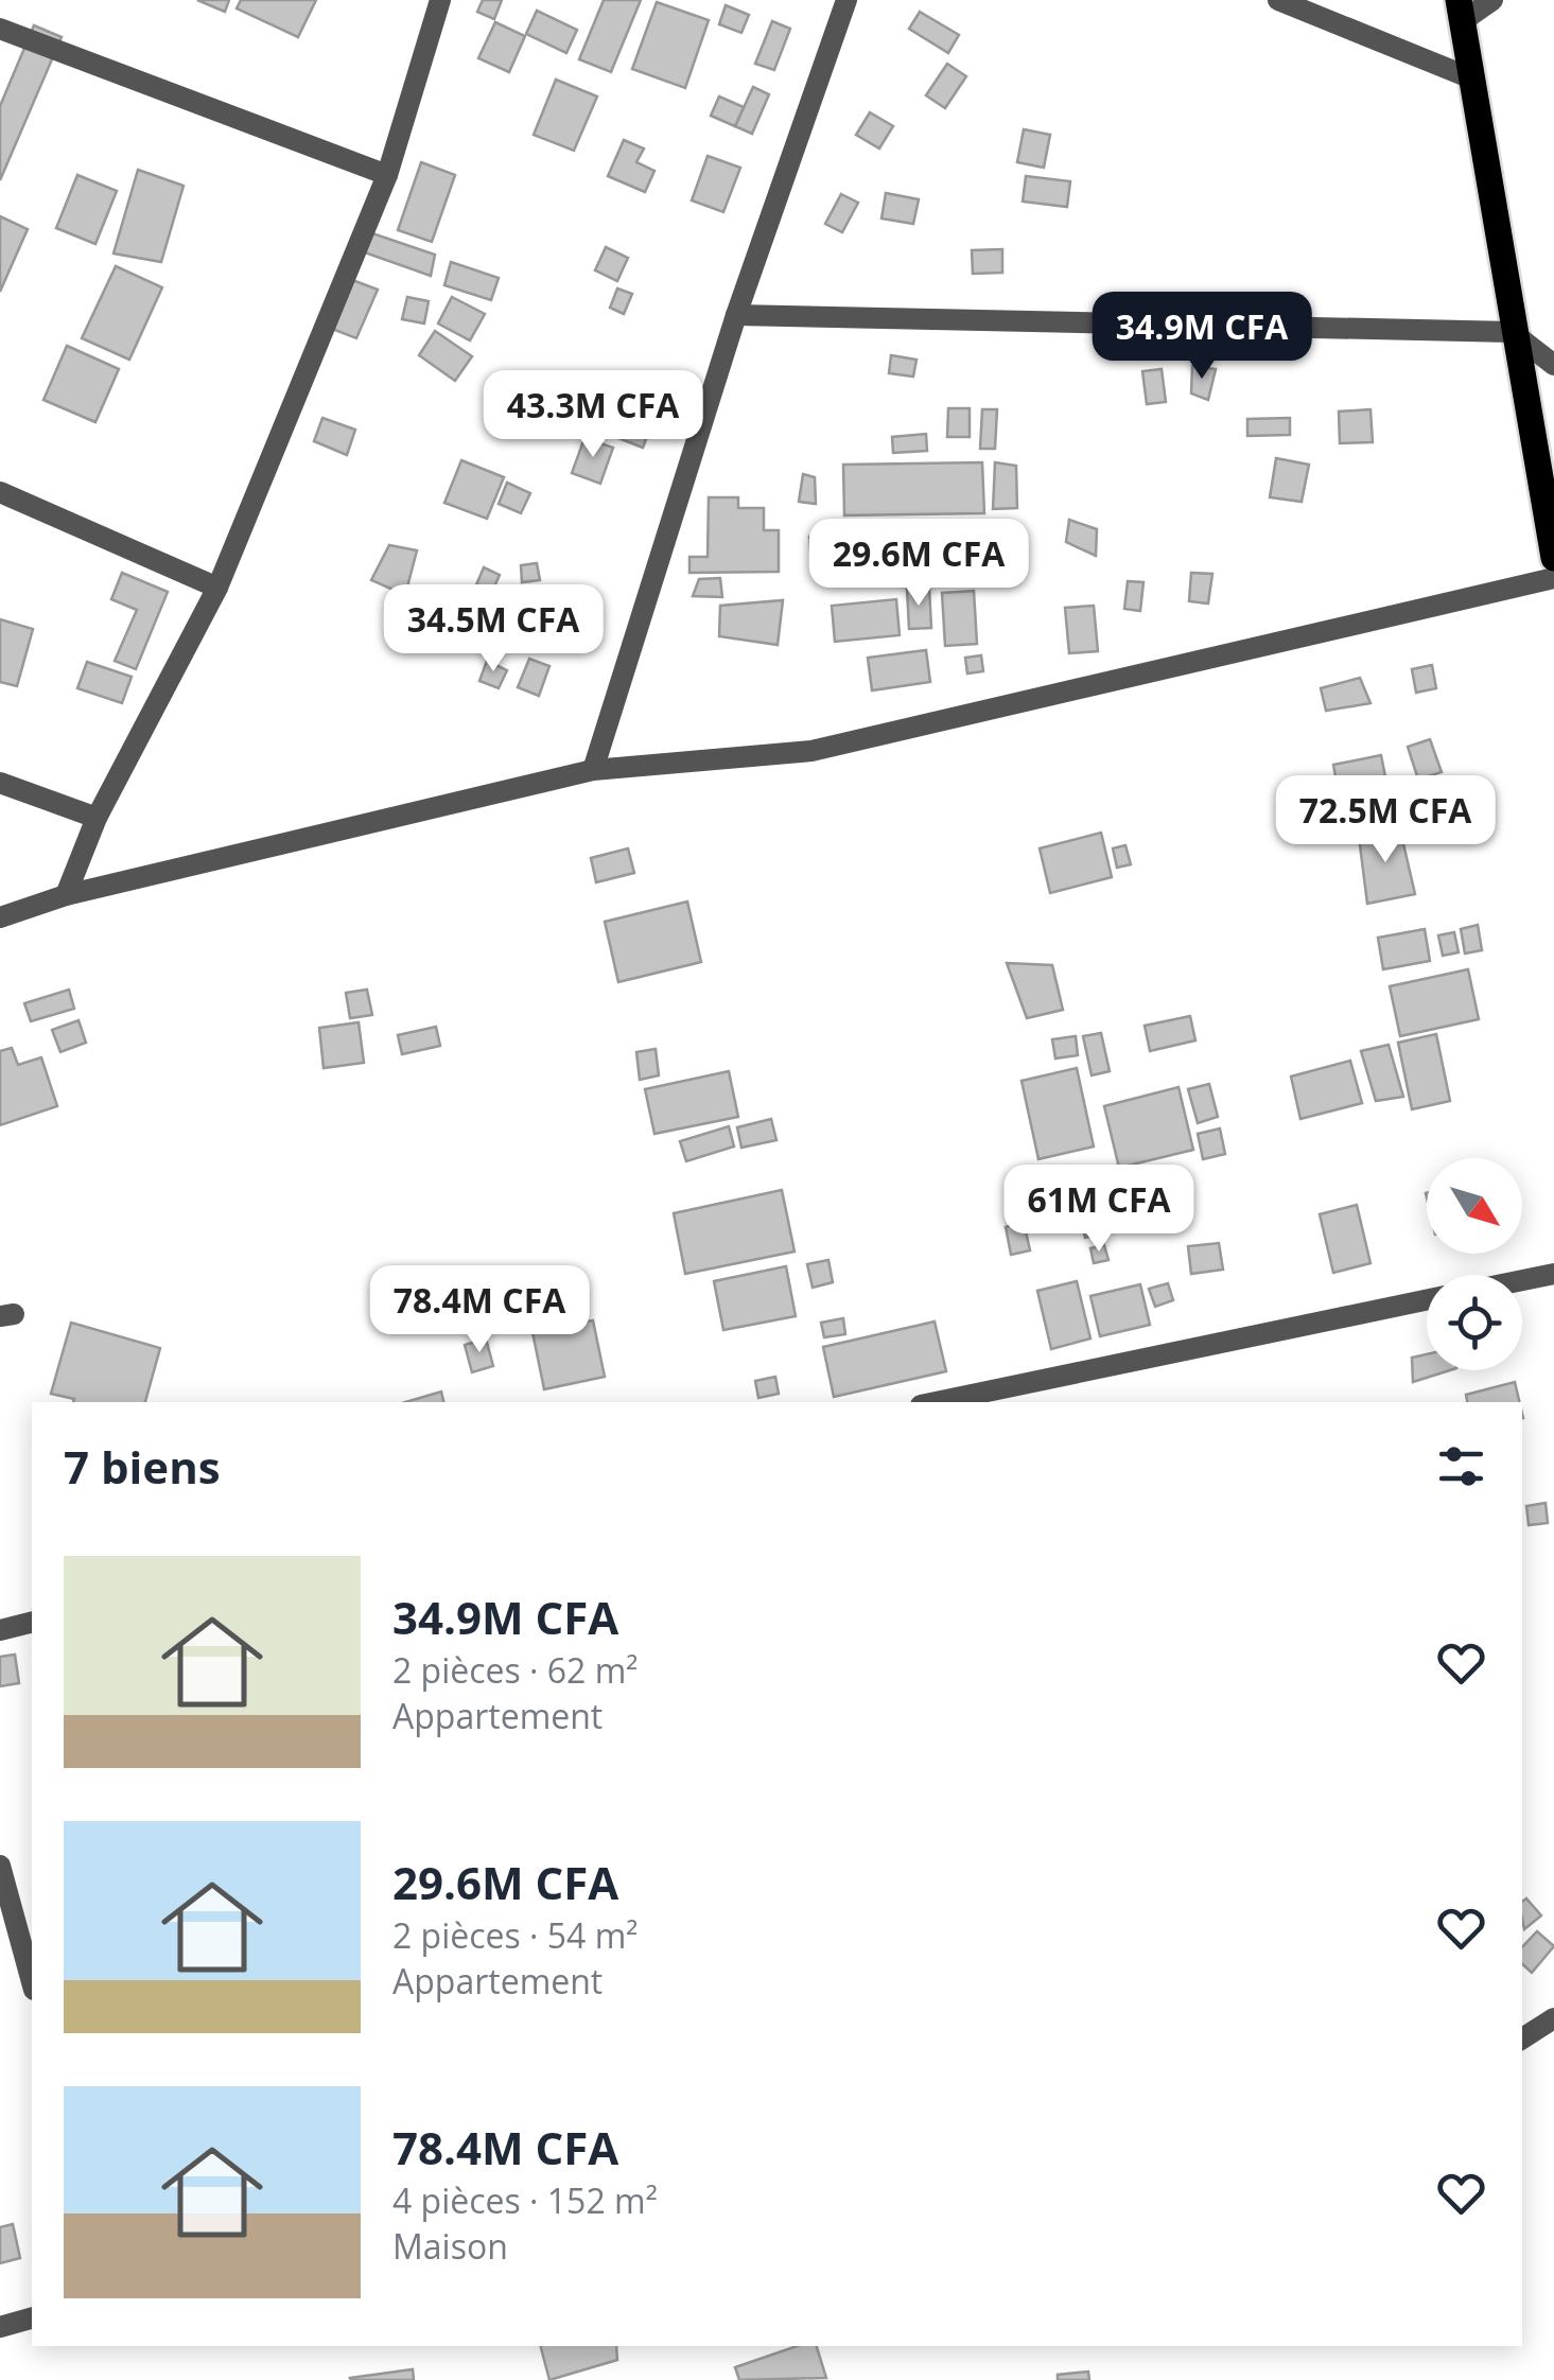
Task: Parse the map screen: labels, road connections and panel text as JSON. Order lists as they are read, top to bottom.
{
  "north": "bottom right",
  "page": {
    "price": [
      "34.9M CFA",
      "43.3M CFA",
      "29.6M CFA",
      "34.5M CFA",
      "72.5M CFA",
      "61M CFA",
      "78.4M CFA"
    ],
    "heading": "7 biens",
    "list": [
      {
        "name": "34.9M CFA",
        "note": "2 pièces · 62 m² · Appartement"
      },
      {
        "name": "29.6M CFA",
        "note": "2 pièces · 54 m² · Appartement"
      },
      {
        "name": "78.4M CFA",
        "note": "4 pièces · 152 m² · Maison"
      }
    ]
  }
}
